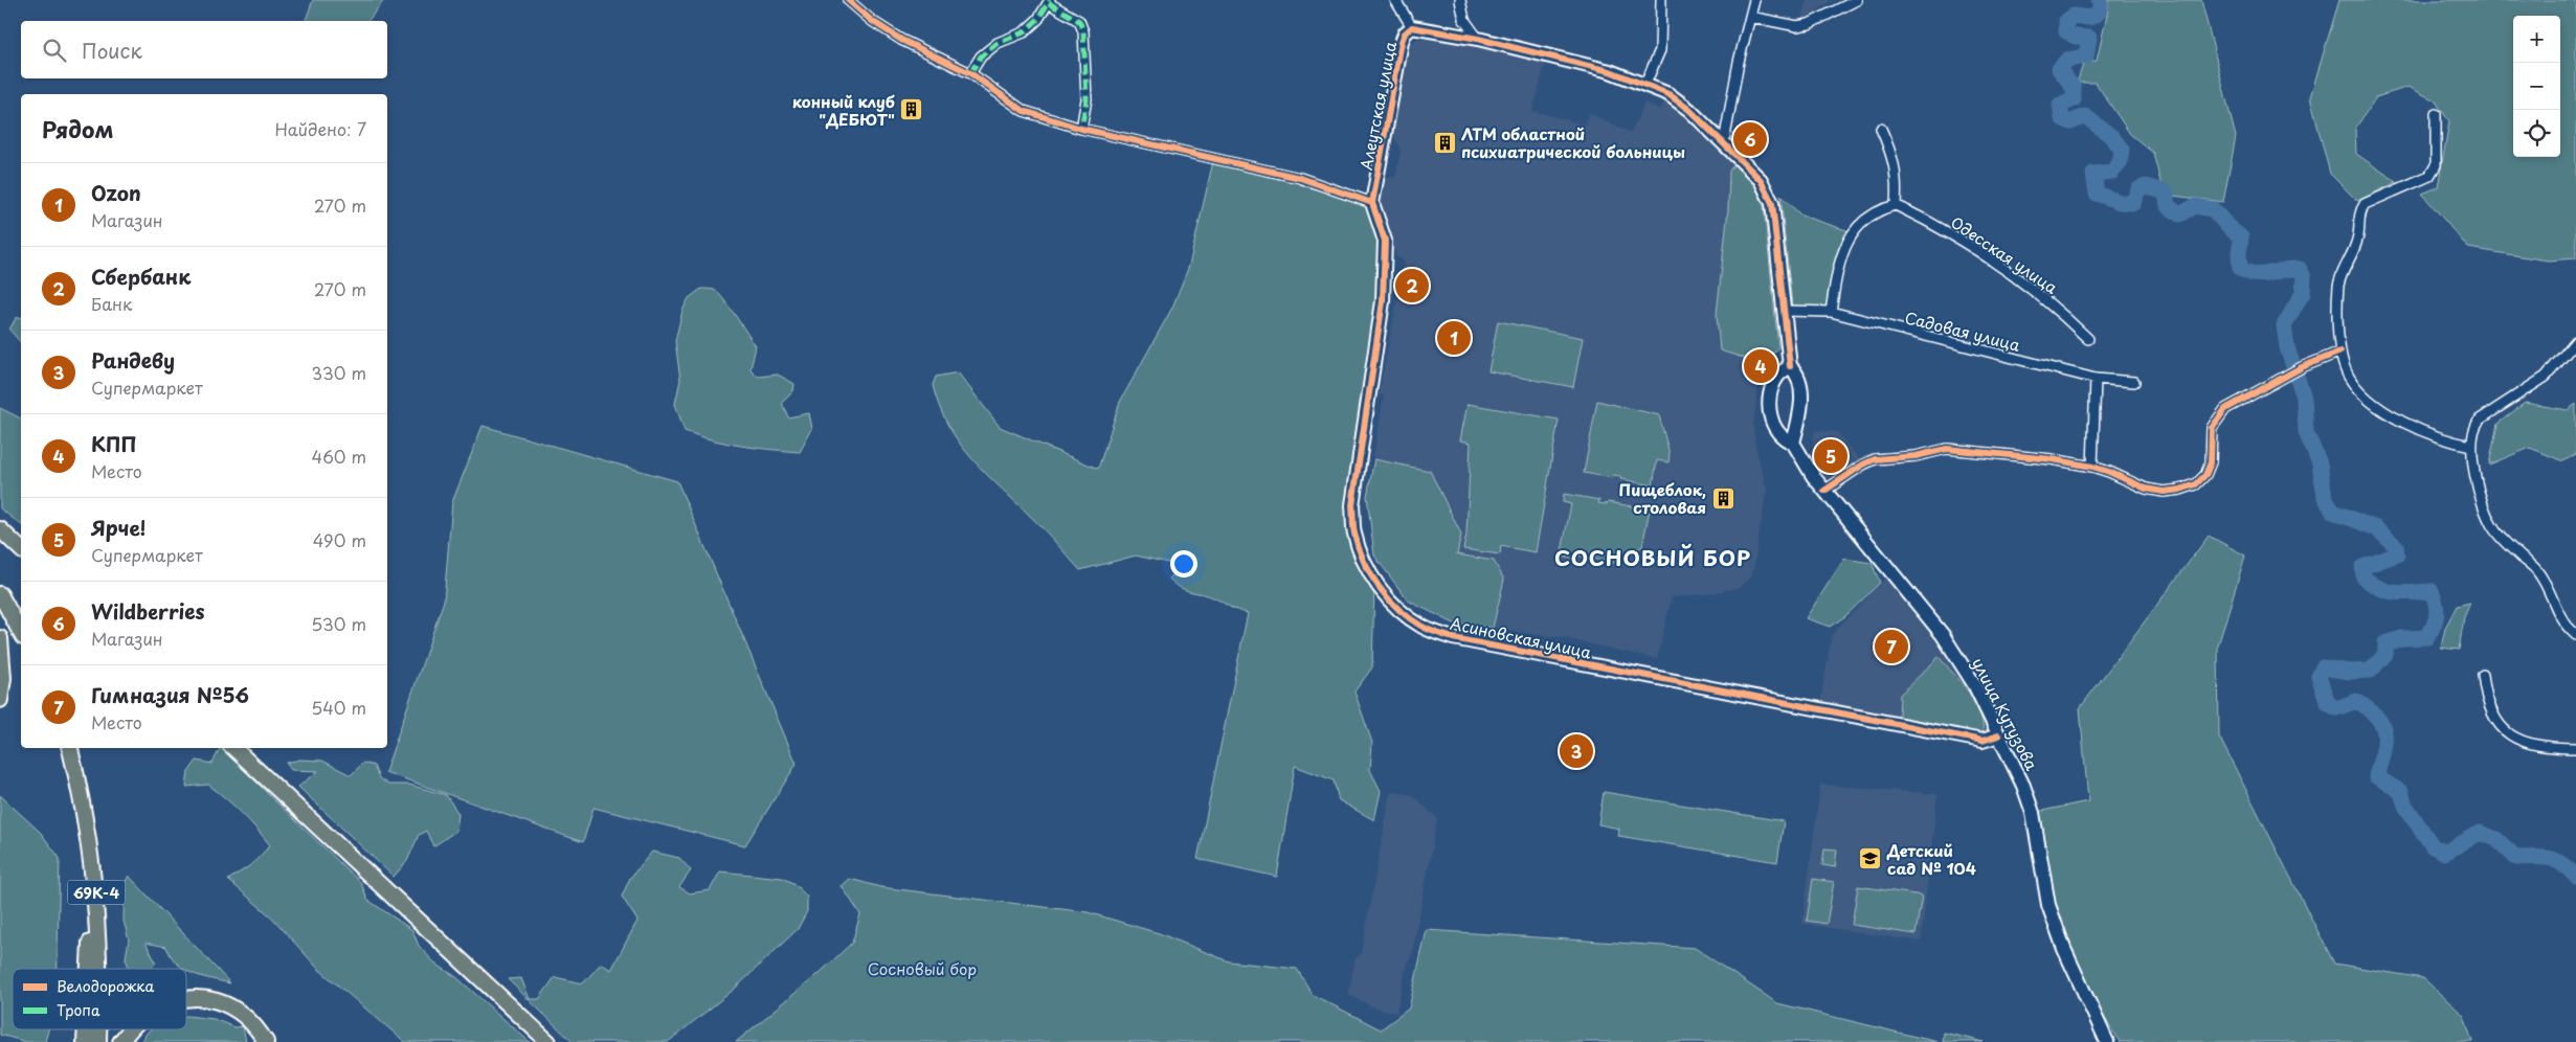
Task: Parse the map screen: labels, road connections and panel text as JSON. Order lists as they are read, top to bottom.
{
  "streets": {
    "main road": ["69К-4"],
    "street": [
      "Алеутская улица",
      "Одесская улица",
      "Садовая улица",
      "Асиновская улица",
      "улица Кутузова"
    ]
  },
  "crossings": [
    ["Алеутская улица", "Садовая улица"],
    ["Алеутская улица", "Асиновская улица"],
    ["Алеутская улица", "улица Кутузова"],
    ["Асиновская улица", "улица Кутузова"]
  ],
  "districts": ["СОСНОВЫЙ БОР"],
  "parks": ["Сосновый бор"],
  "places": {
    "building": ["конный клуб \"ДЕБЮТ\"", "ЛТМ областной психиатрической больницы", "Пищеблок, столовая"],
    "school or university": ["Детский сад № 104"]
  },
  "legend": ["Велодорожка", "Тропа"],
  "page": {
    "map_buttons": ["+", "−"],
    "search": "Поиск",
    "heading": ["Рядом", "Найдено: 7"],
    "pins": [
      "6",
      "2",
      "1",
      "4",
      "5",
      "7",
      "3"
    ],
    "list": [
      {
        "mark": "1",
        "name": "Ozon",
        "note": "Магазин",
        "value": "270 m"
      },
      {
        "mark": "2",
        "name": "Сбербанк",
        "note": "Банк",
        "value": "270 m"
      },
      {
        "mark": "3",
        "name": "Рандеву",
        "note": "Супермаркет",
        "value": "330 m"
      },
      {
        "mark": "4",
        "name": "КПП",
        "note": "Место",
        "value": "460 m"
      },
      {
        "mark": "5",
        "name": "Ярче!",
        "note": "Супермаркет",
        "value": "490 m"
      },
      {
        "mark": "6",
        "name": "Wildberries",
        "note": "Магазин",
        "value": "530 m"
      },
      {
        "mark": "7",
        "name": "Гимназия №56",
        "note": "Место",
        "value": "540 m"
      }
    ]
  }
}
